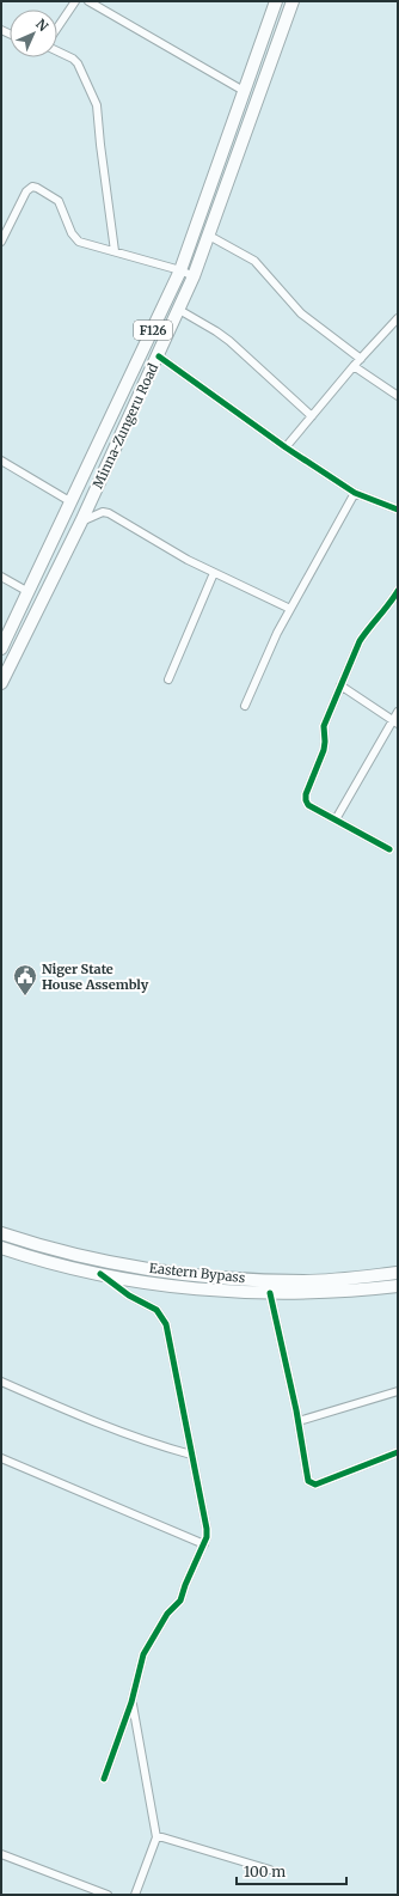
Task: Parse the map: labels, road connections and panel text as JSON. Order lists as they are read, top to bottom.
{
  "streets": {
    "main road": ["F126", "Minna-Zungeru Road", "Eastern Bypass"]
  },
  "places": {
    "public building": ["Niger State House Assembly"]
  },
  "scale_bar": "100 m",
  "north": "top right"
}
